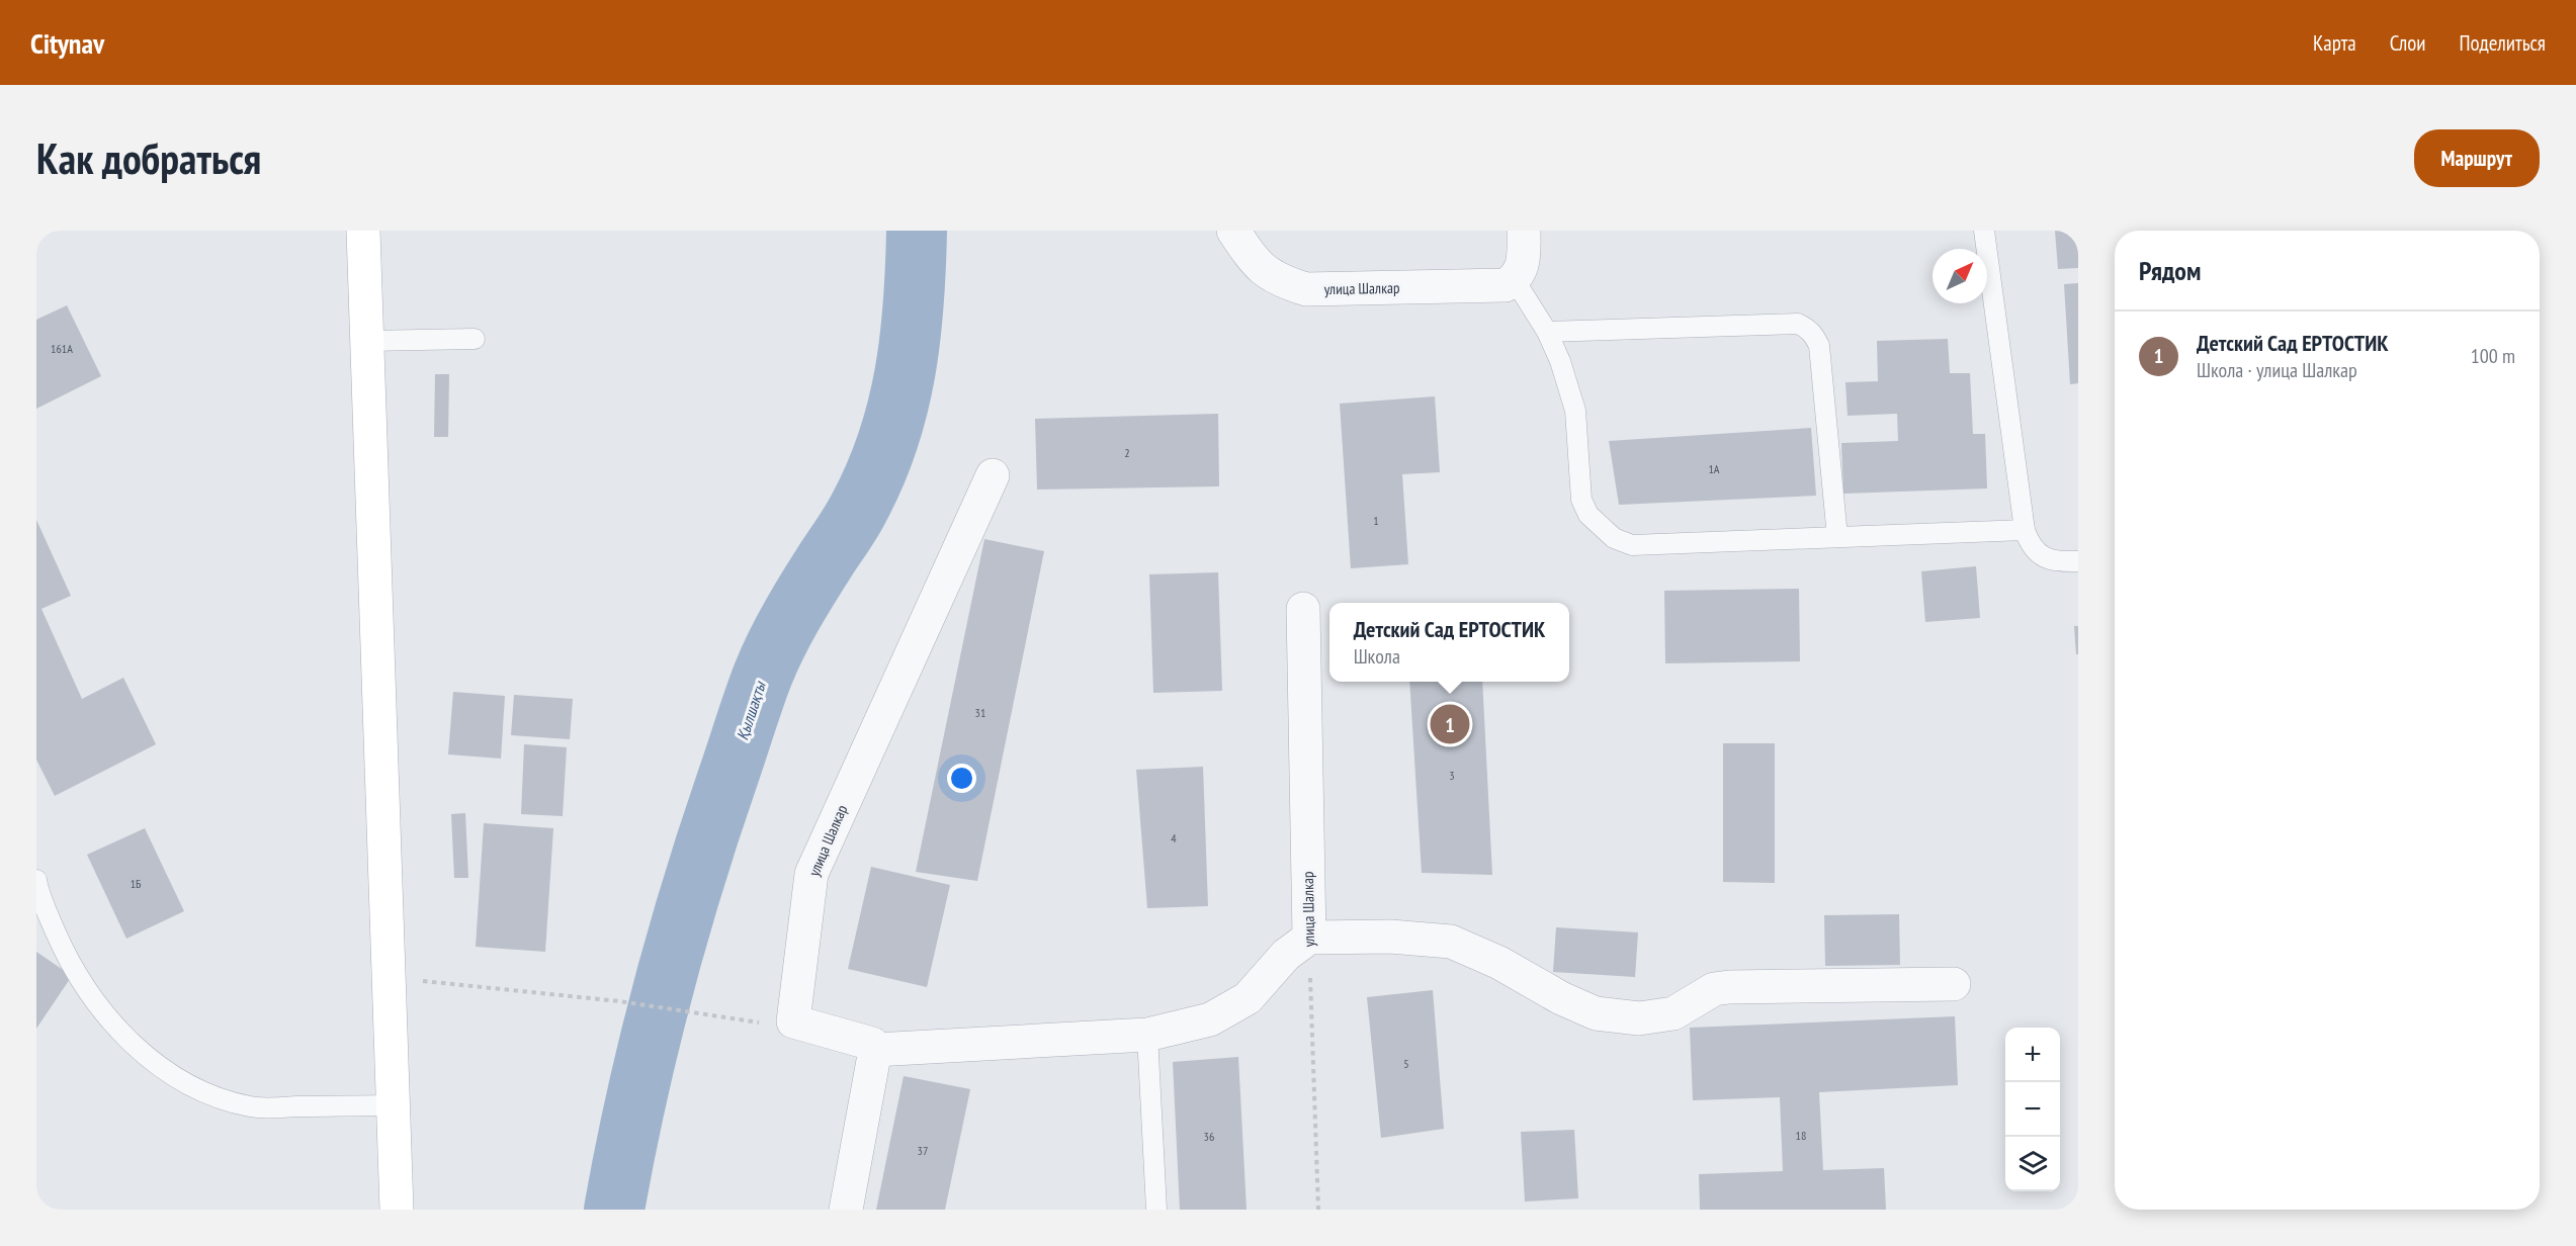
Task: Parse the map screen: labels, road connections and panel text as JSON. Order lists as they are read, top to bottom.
{
  "streets": {
    "street": ["улица Шалкар"]
  },
  "water": ["Қылшақты"],
  "house_numbers": [
    "161А",
    "2",
    "1А",
    "1",
    "31",
    "3",
    "4",
    "1Б",
    "5",
    "18",
    "36",
    "37"
  ],
  "north": "top right",
  "page": {
    "header": "Citynav",
    "nav": ["Карта", "Слои", "Поделиться"],
    "buttons": "Маршрут",
    "title": "Как добраться",
    "heading": "Рядом",
    "list": [
      {
        "mark": "1",
        "name": "Детский Сад ЕРТОСТИК",
        "note": "Школа · улица Шалкар",
        "value": "100 m"
      }
    ],
    "popup": ["Детский Сад ЕРТОСТИК", "Школа"],
    "pins": "1",
    "map_buttons": ["+", "−"]
  }
}
